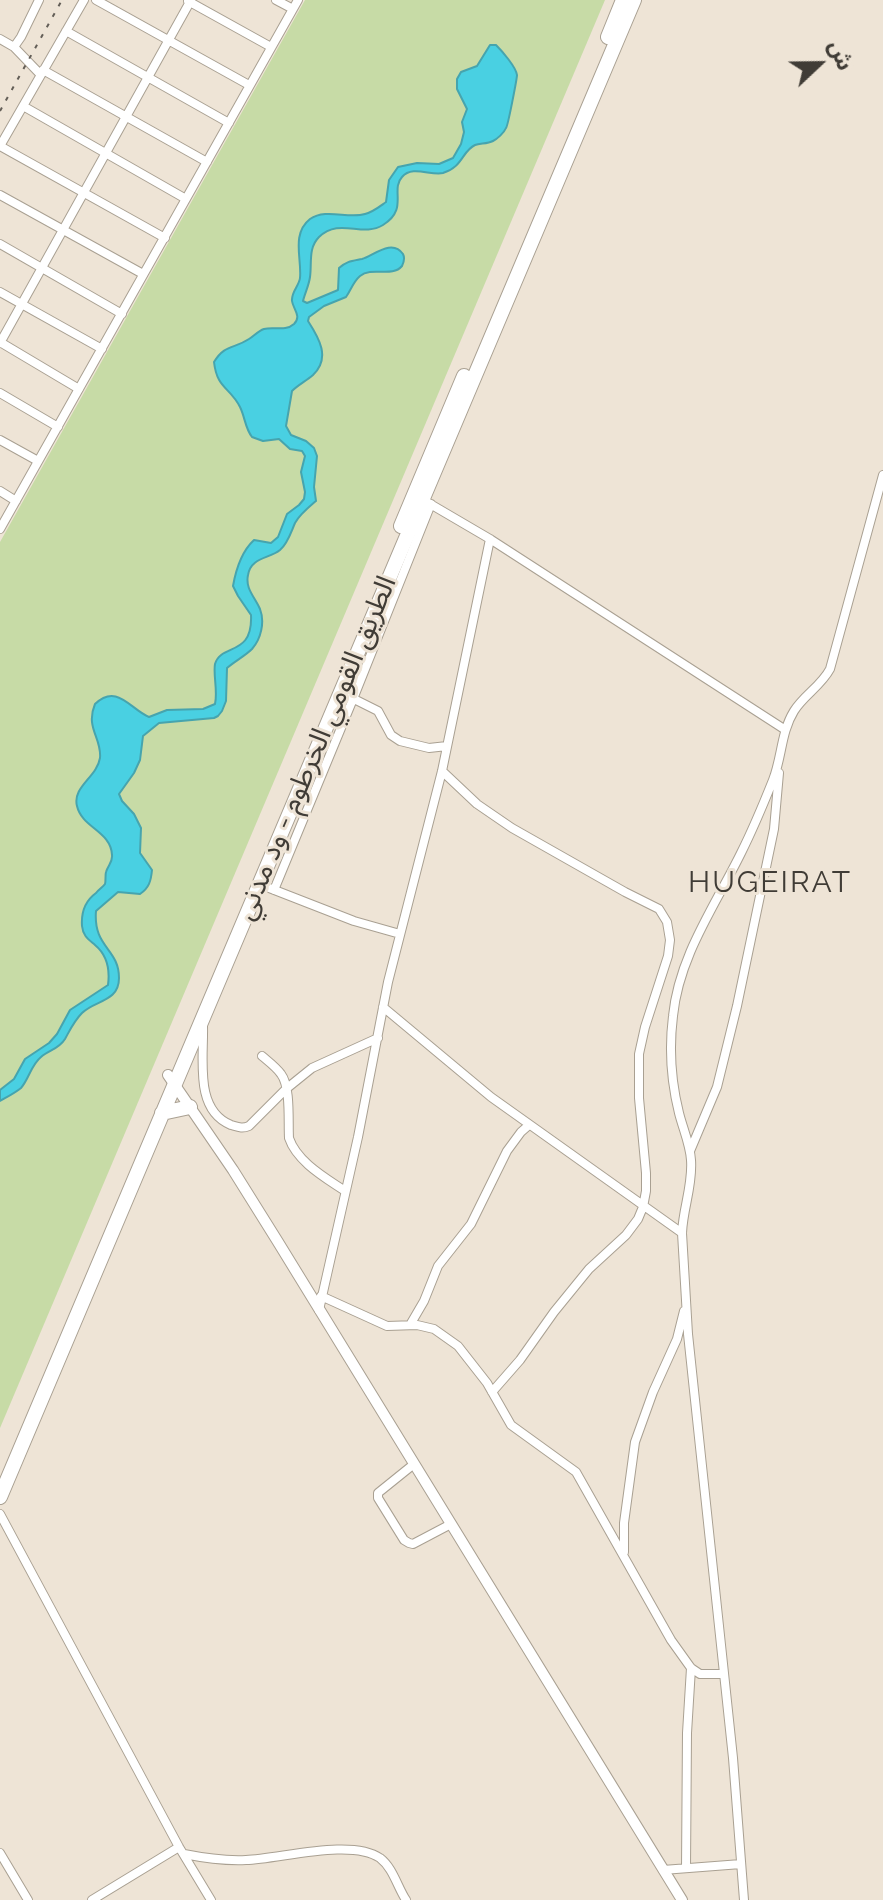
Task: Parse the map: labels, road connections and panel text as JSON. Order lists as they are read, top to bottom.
{
  "streets": {
    "highway": ["الطريق القومي الخرطوم - ود مدني"]
  },
  "districts": ["HUGEIRAT"],
  "north": "right"
}
